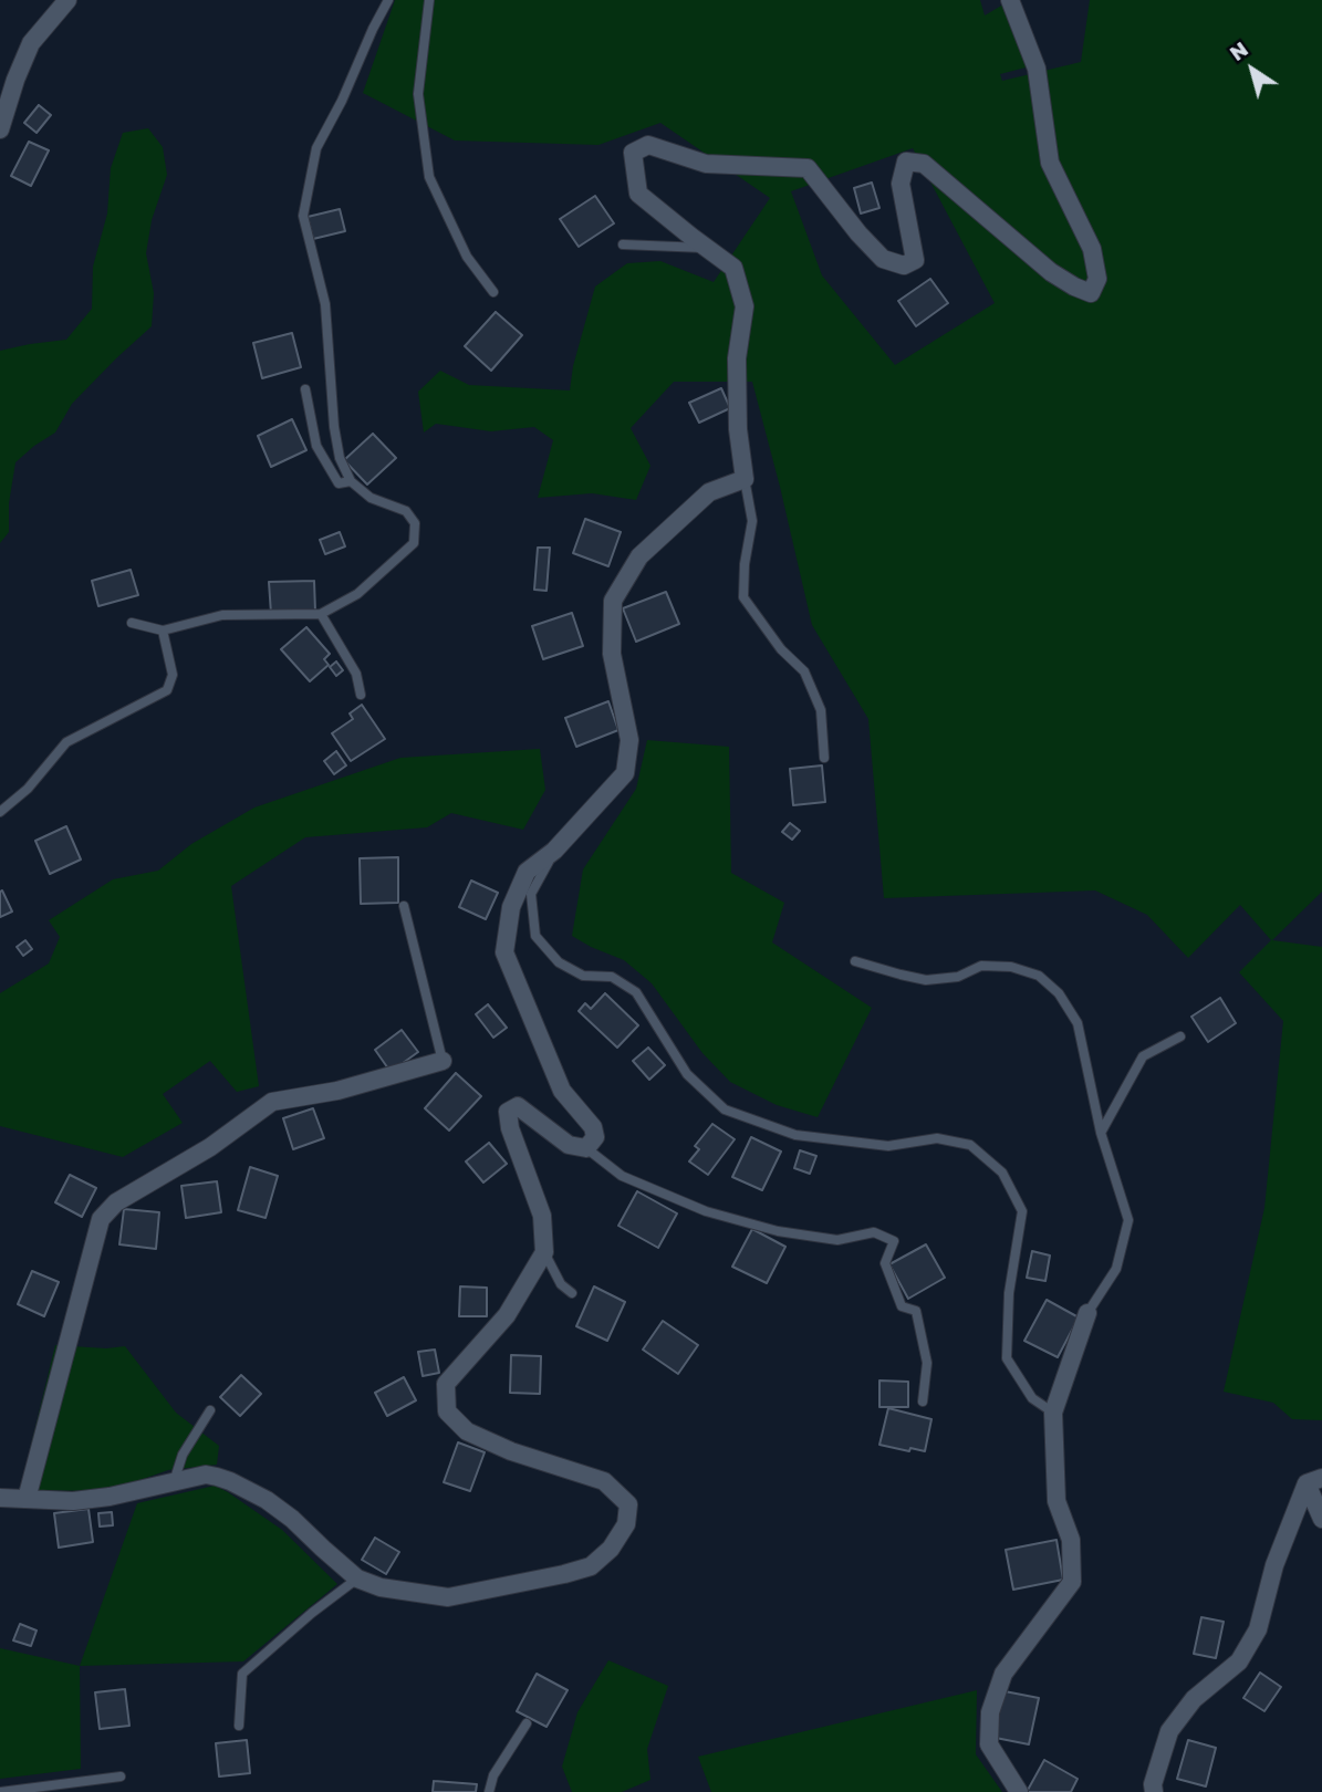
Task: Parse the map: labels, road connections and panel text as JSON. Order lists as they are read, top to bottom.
{
  "north": "top left"
}
